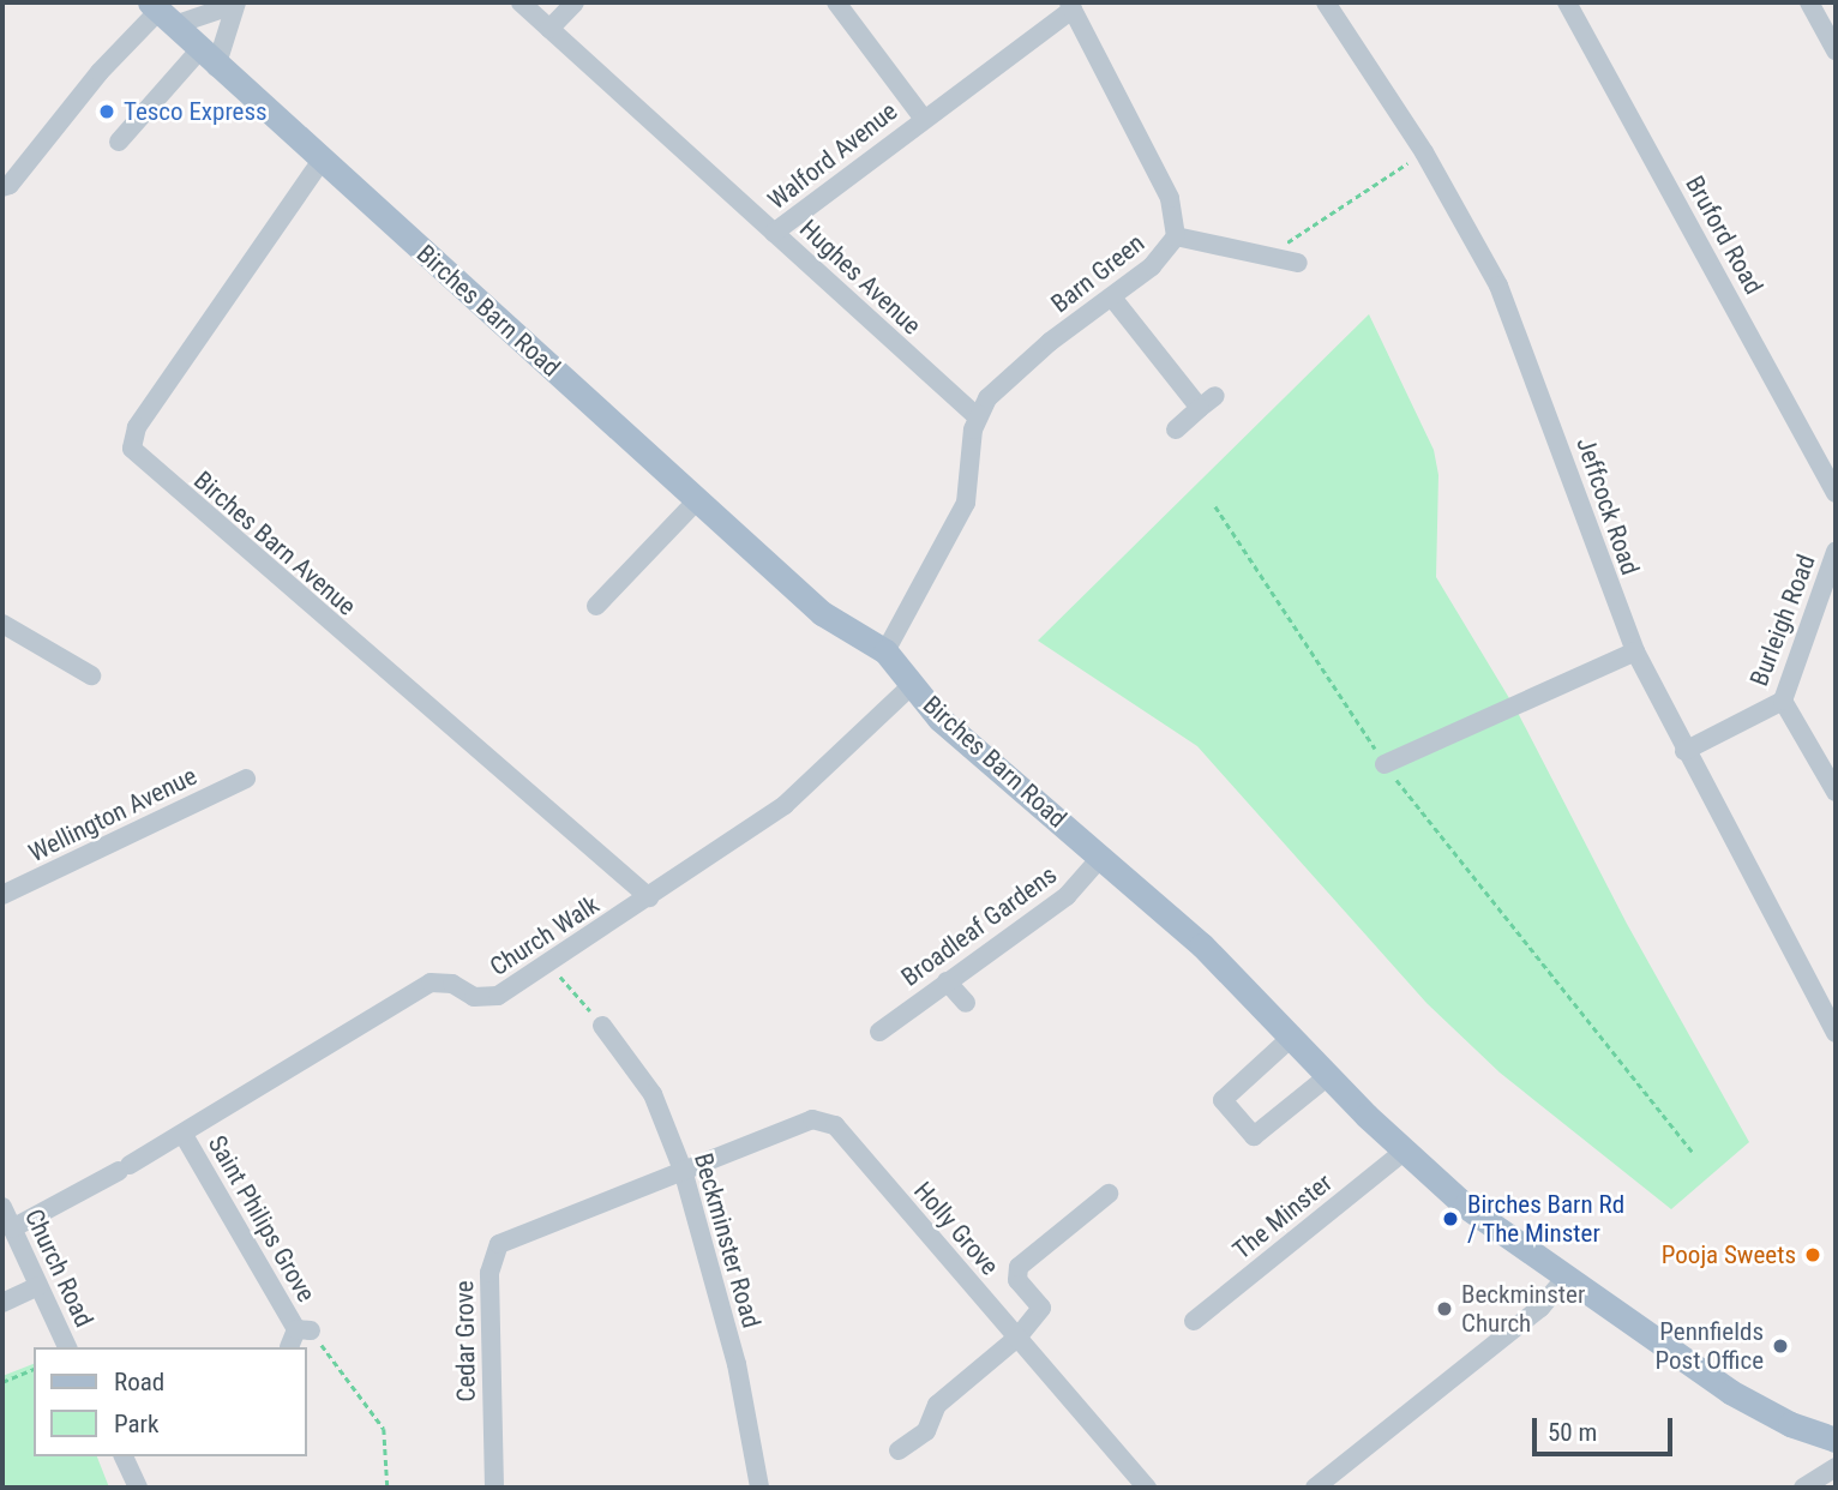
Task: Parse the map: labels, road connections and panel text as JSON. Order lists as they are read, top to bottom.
{
  "streets": {
    "main road": ["Birches Barn Road"],
    "street": [
      "Walford Avenue",
      "Bruford Road",
      "Barn Green",
      "Hughes Avenue",
      "Jeffcock Road",
      "Birches Barn Avenue",
      "Burleigh Road",
      "Wellington Avenue",
      "Broadleaf Gardens",
      "Church Walk",
      "The Minster",
      "Saint Philips Grove",
      "Holly Grove",
      "Beckminster Road",
      "Church Road",
      "Cedar Grove"
    ]
  },
  "crossings": [
    ["Walford Avenue", "Barn Green"],
    ["Walford Avenue", "Hughes Avenue"],
    ["Barn Green", "Hughes Avenue"],
    ["Birches Barn Road", "Birches Barn Avenue"],
    ["Birches Barn Road", "Broadleaf Gardens"],
    ["Birches Barn Road", "Church Walk"],
    ["Birches Barn Road", "The Minster"],
    ["Jeffcock Road", "Burleigh Road"],
    ["Birches Barn Avenue", "Church Walk"],
    ["Church Walk", "Saint Philips Grove"],
    ["Church Walk", "Church Road"],
    ["Holly Grove", "Beckminster Road"],
    ["Holly Grove", "Cedar Grove"],
    ["Beckminster Road", "Cedar Grove"]
  ],
  "places": [
    "Tesco Express",
    "Birches Barn Rd / The Minster",
    "Pooja Sweets",
    "Beckminster Church",
    "Pennfields Post Office"
  ],
  "legend": ["Road", "Park"],
  "scale_bar": "50 m"
}
